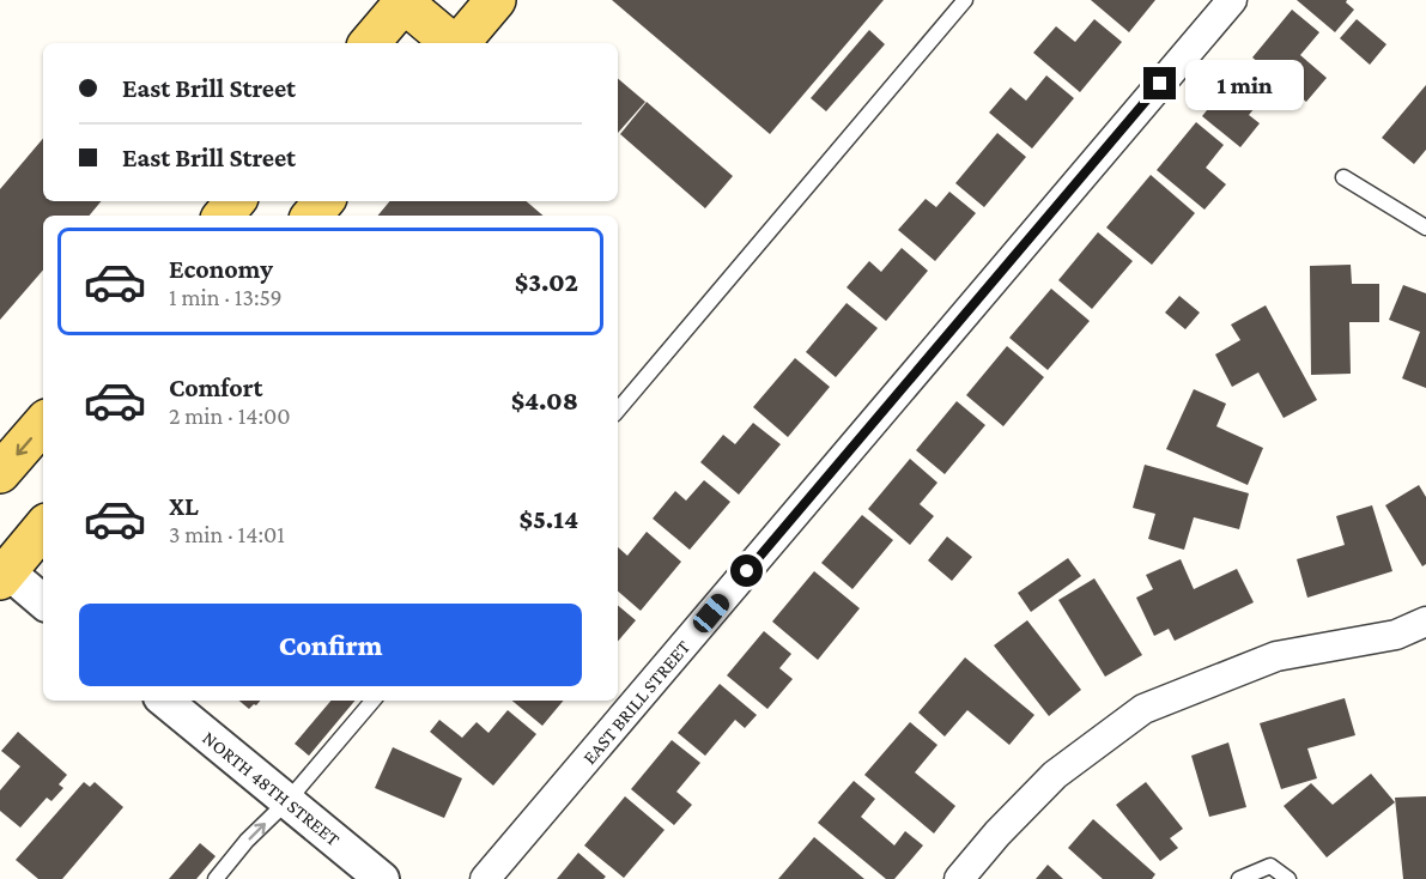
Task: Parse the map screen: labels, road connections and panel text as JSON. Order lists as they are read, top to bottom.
{
  "streets": {
    "street": ["EAST BRILL STREET", "NORTH 48TH STREET"]
  },
  "page": {
    "banner": ["East Brill Street", "East Brill Street"],
    "bubble": "1 min",
    "list": [
      {
        "name": "Economy",
        "note": "1 min · 13:59",
        "value": "$3.02"
      },
      {
        "name": "Comfort",
        "note": "2 min · 14:00",
        "value": "$4.08"
      },
      {
        "name": "XL",
        "note": "3 min · 14:01",
        "value": "$5.14"
      }
    ],
    "buttons": "Confirm"
  }
}
